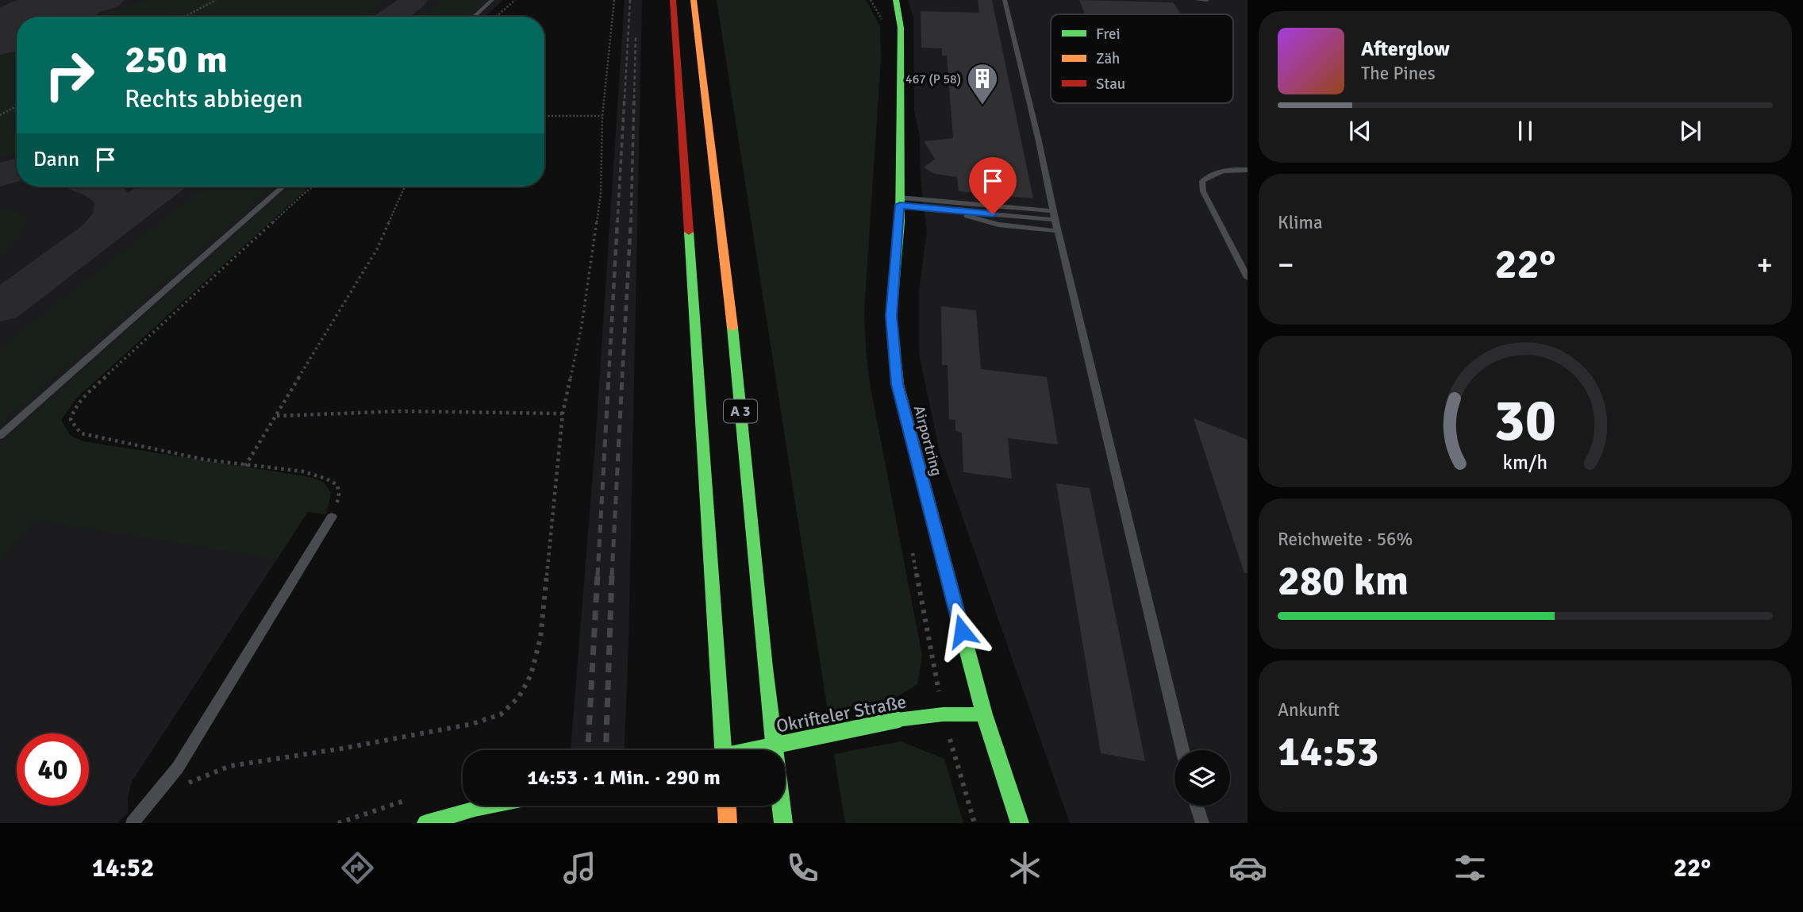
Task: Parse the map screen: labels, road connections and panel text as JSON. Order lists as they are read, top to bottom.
{
  "streets": {
    "main road": ["A 3", "Airportring", "Okrifteler Straße"]
  },
  "crossings": [
    ["Airportring", "Okrifteler Straße"]
  ],
  "places": {
    "building": ["467 (P 58)"]
  },
  "legend": ["Frei", "Zäh", "Stau"],
  "page": {
    "turn": ["250 m", "Rechts abbiegen"],
    "song": ["Afterglow", "The Pines"],
    "then": "Dann",
    "tile": [
      "Klima",
      ["Reichweite · 56%", "280 km"],
      ["Ankunft", "14:53"]
    ],
    "heat": ["−", "22°", "+"],
    "limit": "40",
    "trip": "14:53 · 1 Min. · 290 m",
    "tabs": ["14:52", "22°"],
    "gauge": ["30", "km/h"]
  }
}
